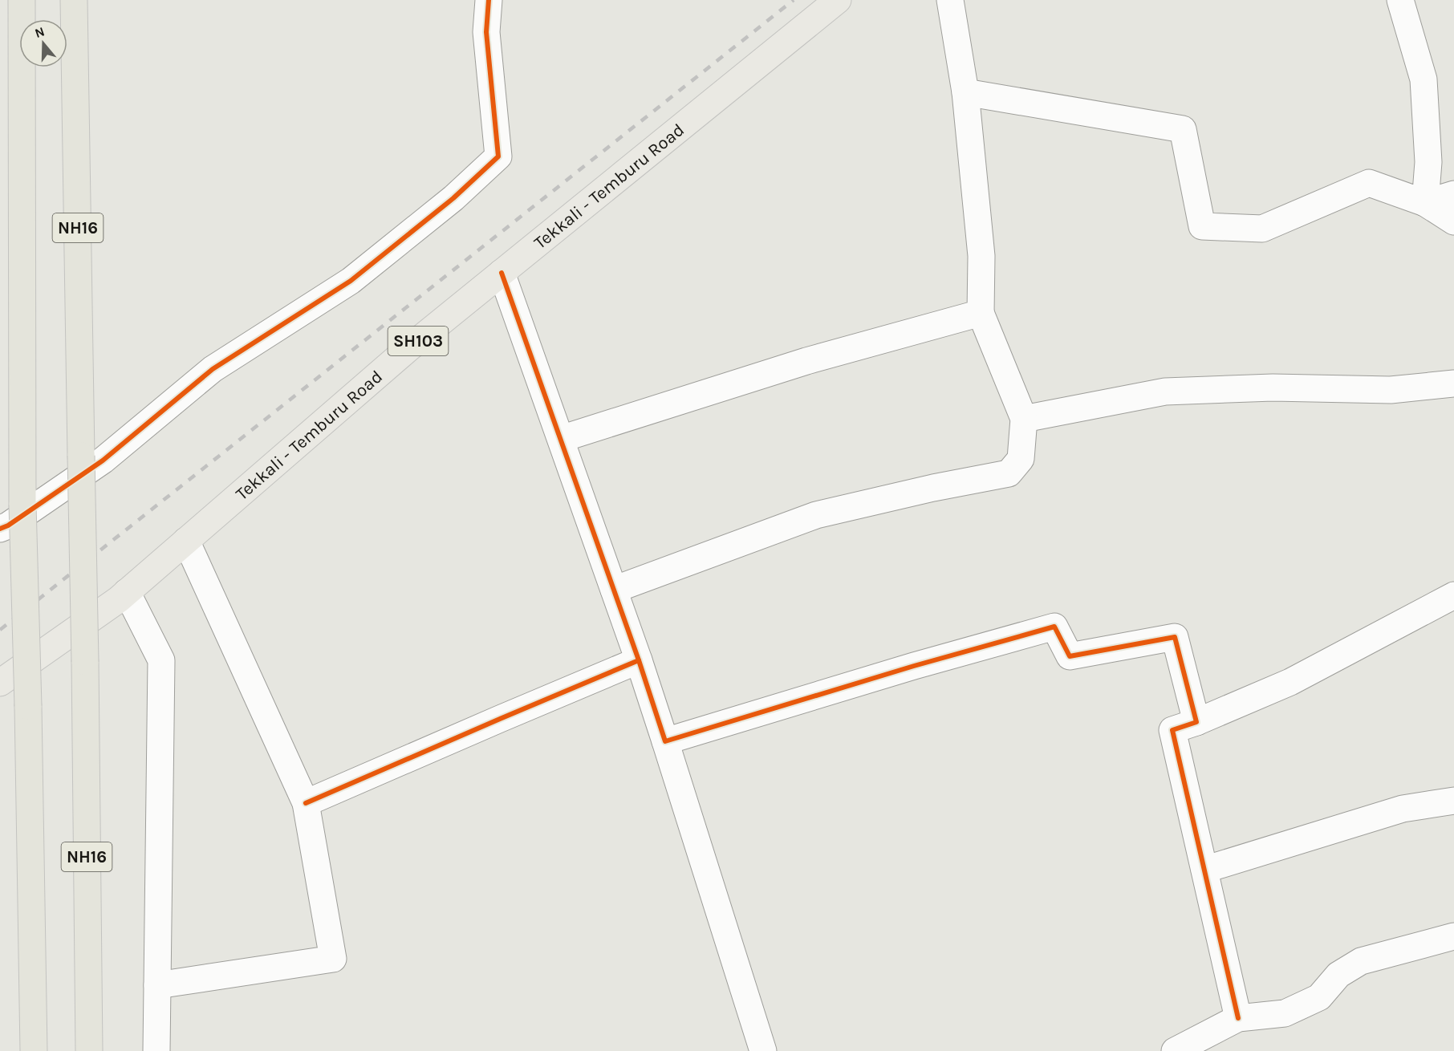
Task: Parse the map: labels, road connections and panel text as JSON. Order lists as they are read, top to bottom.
{
  "streets": {
    "highway": ["NH16"],
    "main road": ["Tekkali - Temburu Road", "SH103"]
  },
  "north": "top"
}
